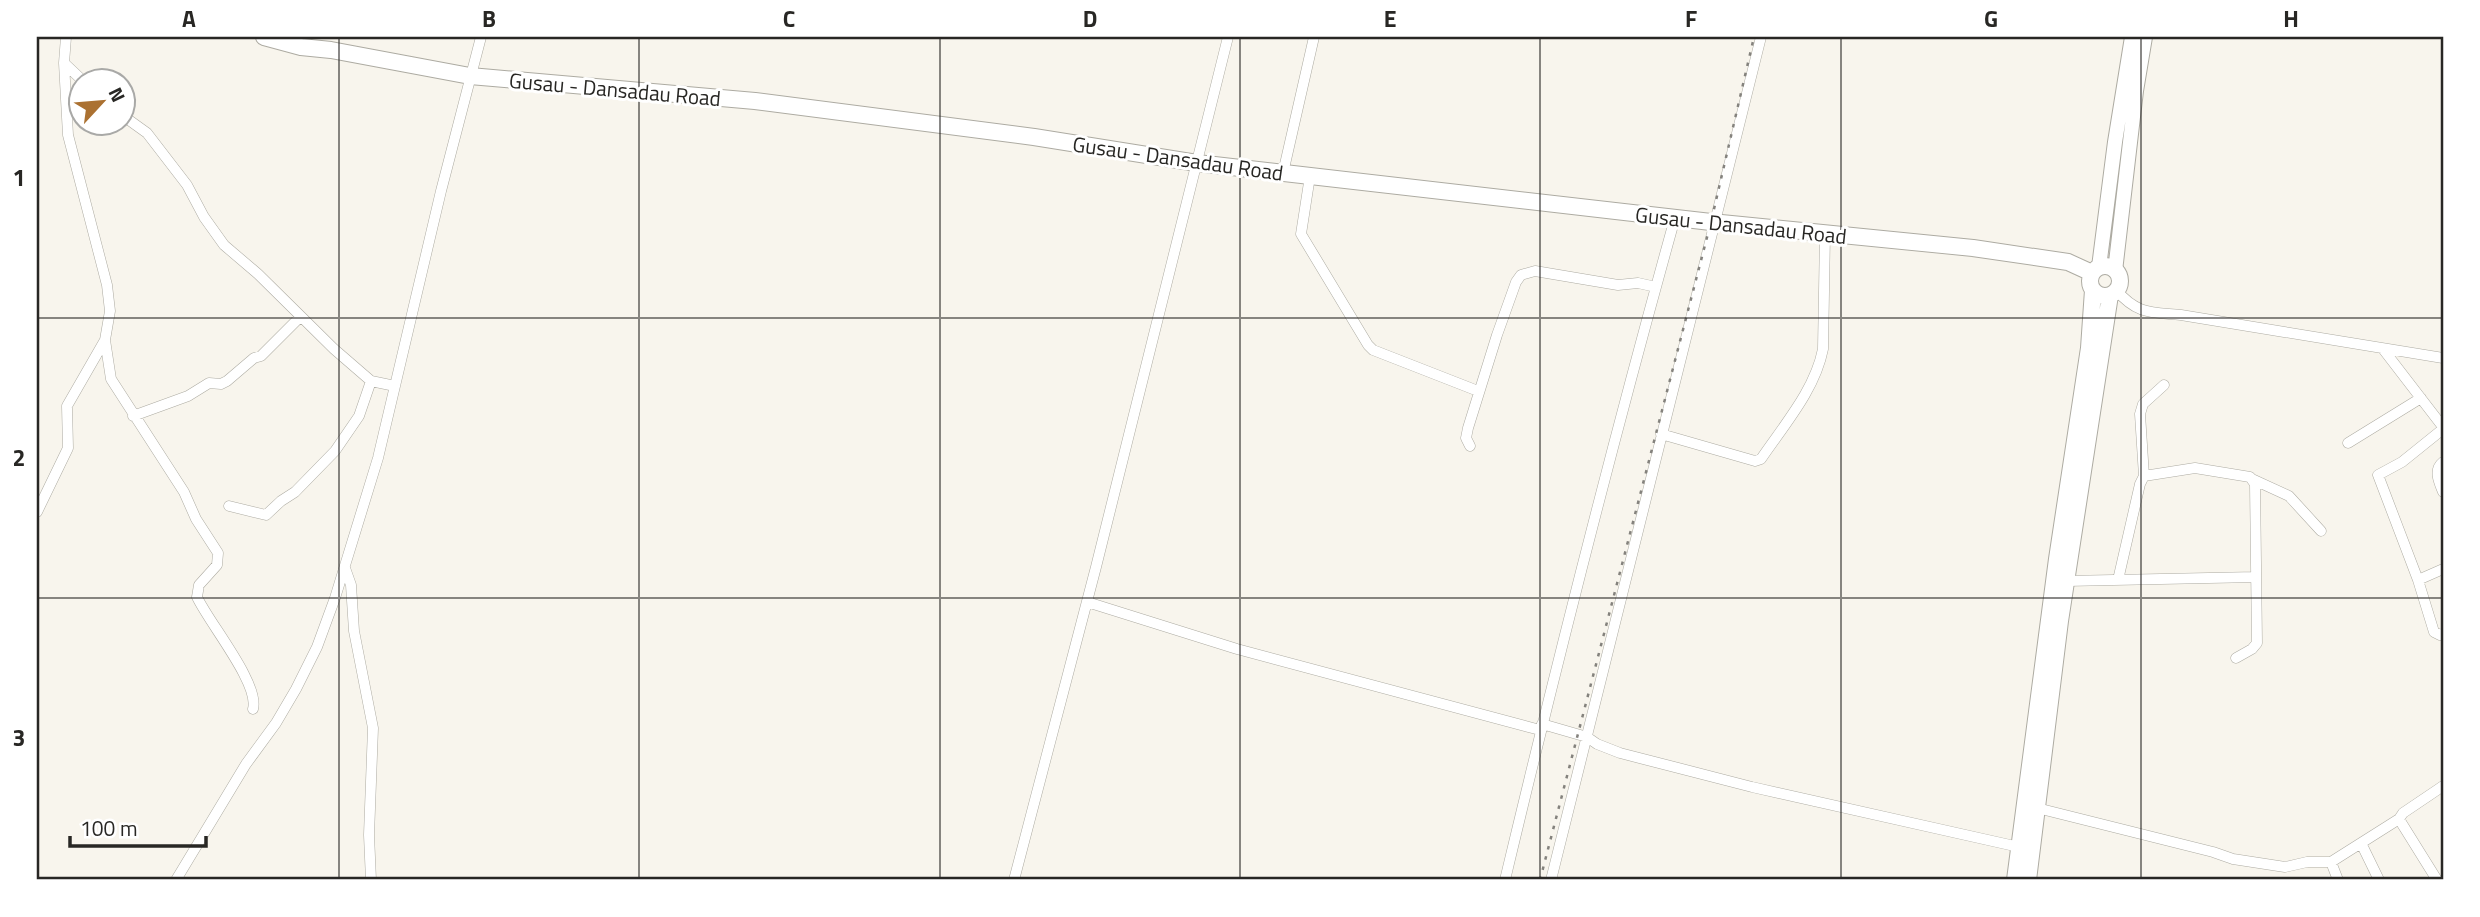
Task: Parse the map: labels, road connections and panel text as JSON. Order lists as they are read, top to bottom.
{
  "streets": {
    "main road": ["Gusau - Dansadau Road"]
  },
  "scale_bar": "100 m",
  "north": "top right",
  "grid": {
    "columns": [
      "A",
      "B",
      "C",
      "D",
      "E",
      "F",
      "G",
      "H"
    ],
    "rows": ["1", "2", "3"]
  }
}
